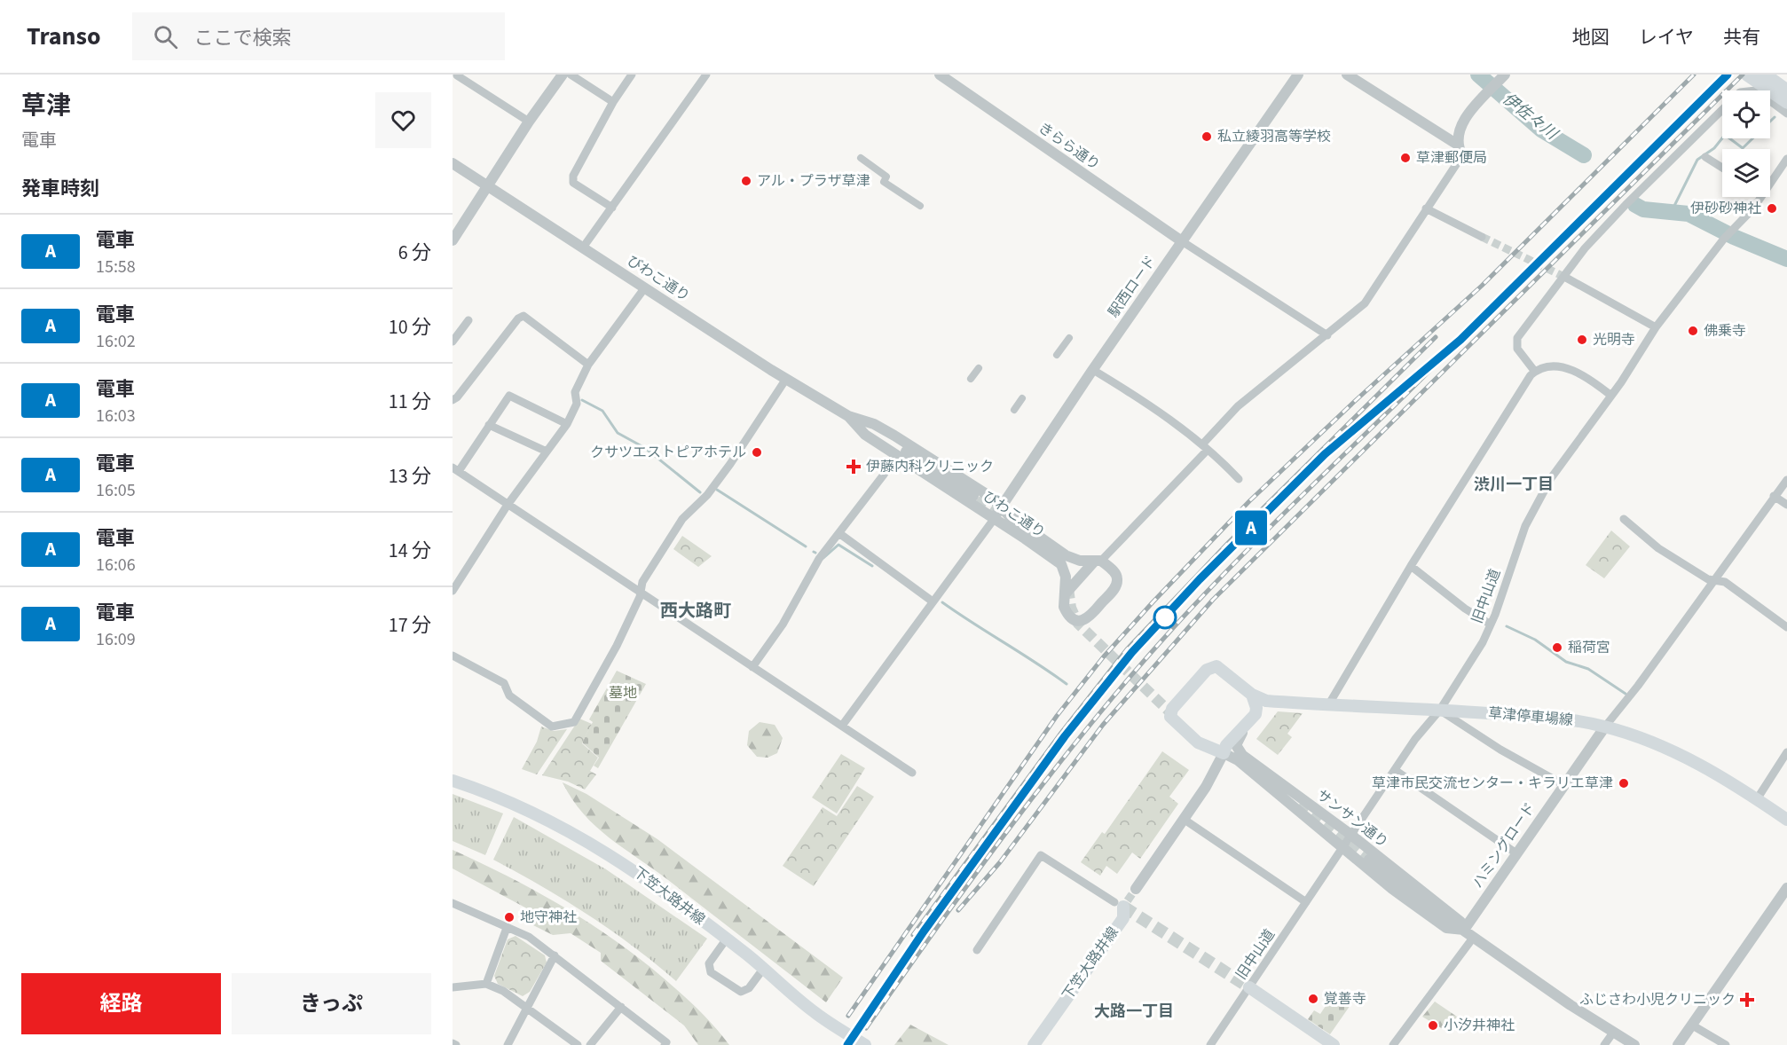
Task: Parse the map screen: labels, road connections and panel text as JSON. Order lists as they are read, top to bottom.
{
  "streets": {
    "main road": ["草津停車場線", "下笠大路井線"],
    "street": [
      "きらら通り",
      "びわこ通り",
      "駅西ロード",
      "旧中山道",
      "サンサン通り",
      "ハミングロード"
    ]
  },
  "crossings": [
    ["きらら通り", "駅西ロード"],
    ["びわこ通り", "駅西ロード"],
    ["旧中山道", "草津停車場線"],
    ["旧中山道", "サンサン通り"],
    ["草津停車場線", "サンサン通り"],
    ["草津停車場線", "ハミングロード"],
    ["サンサン通り", "ハミングロード"]
  ],
  "districts": ["渋川一丁目", "西大路町", "大路一丁目"],
  "water": ["伊佐々川"],
  "parks": ["墓地"],
  "places": {
    "other": [
      "私立綾羽高等学校",
      "草津郵便局",
      "アル・プラザ草津",
      "伊砂砂神社",
      "佛乗寺",
      "光明寺",
      "クサツエストピアホテル",
      "稲荷宮",
      "草津市民交流センター・キラリエ草津",
      "地守神社",
      "覚善寺",
      "小汐井神社"
    ],
    "health": ["伊藤内科クリニック", "ふじさわ小児クリニック"]
  },
  "page": {
    "header": "Transo",
    "search": "ここで検索",
    "nav": ["地図", "レイヤ", "共有"],
    "heading": [
      ["草津", "電車"],
      "発車時刻"
    ],
    "on_map": "A",
    "list": [
      {
        "mark": "A",
        "name": "電車",
        "note": "15:58",
        "value": "6 分"
      },
      {
        "mark": "A",
        "name": "電車",
        "note": "16:02",
        "value": "10 分"
      },
      {
        "mark": "A",
        "name": "電車",
        "note": "16:03",
        "value": "11 分"
      },
      {
        "mark": "A",
        "name": "電車",
        "note": "16:05",
        "value": "13 分"
      },
      {
        "mark": "A",
        "name": "電車",
        "note": "16:06",
        "value": "14 分"
      },
      {
        "mark": "A",
        "name": "電車",
        "note": "16:09",
        "value": "17 分"
      }
    ],
    "buttons": ["経路", "きっぷ"]
  }
}
